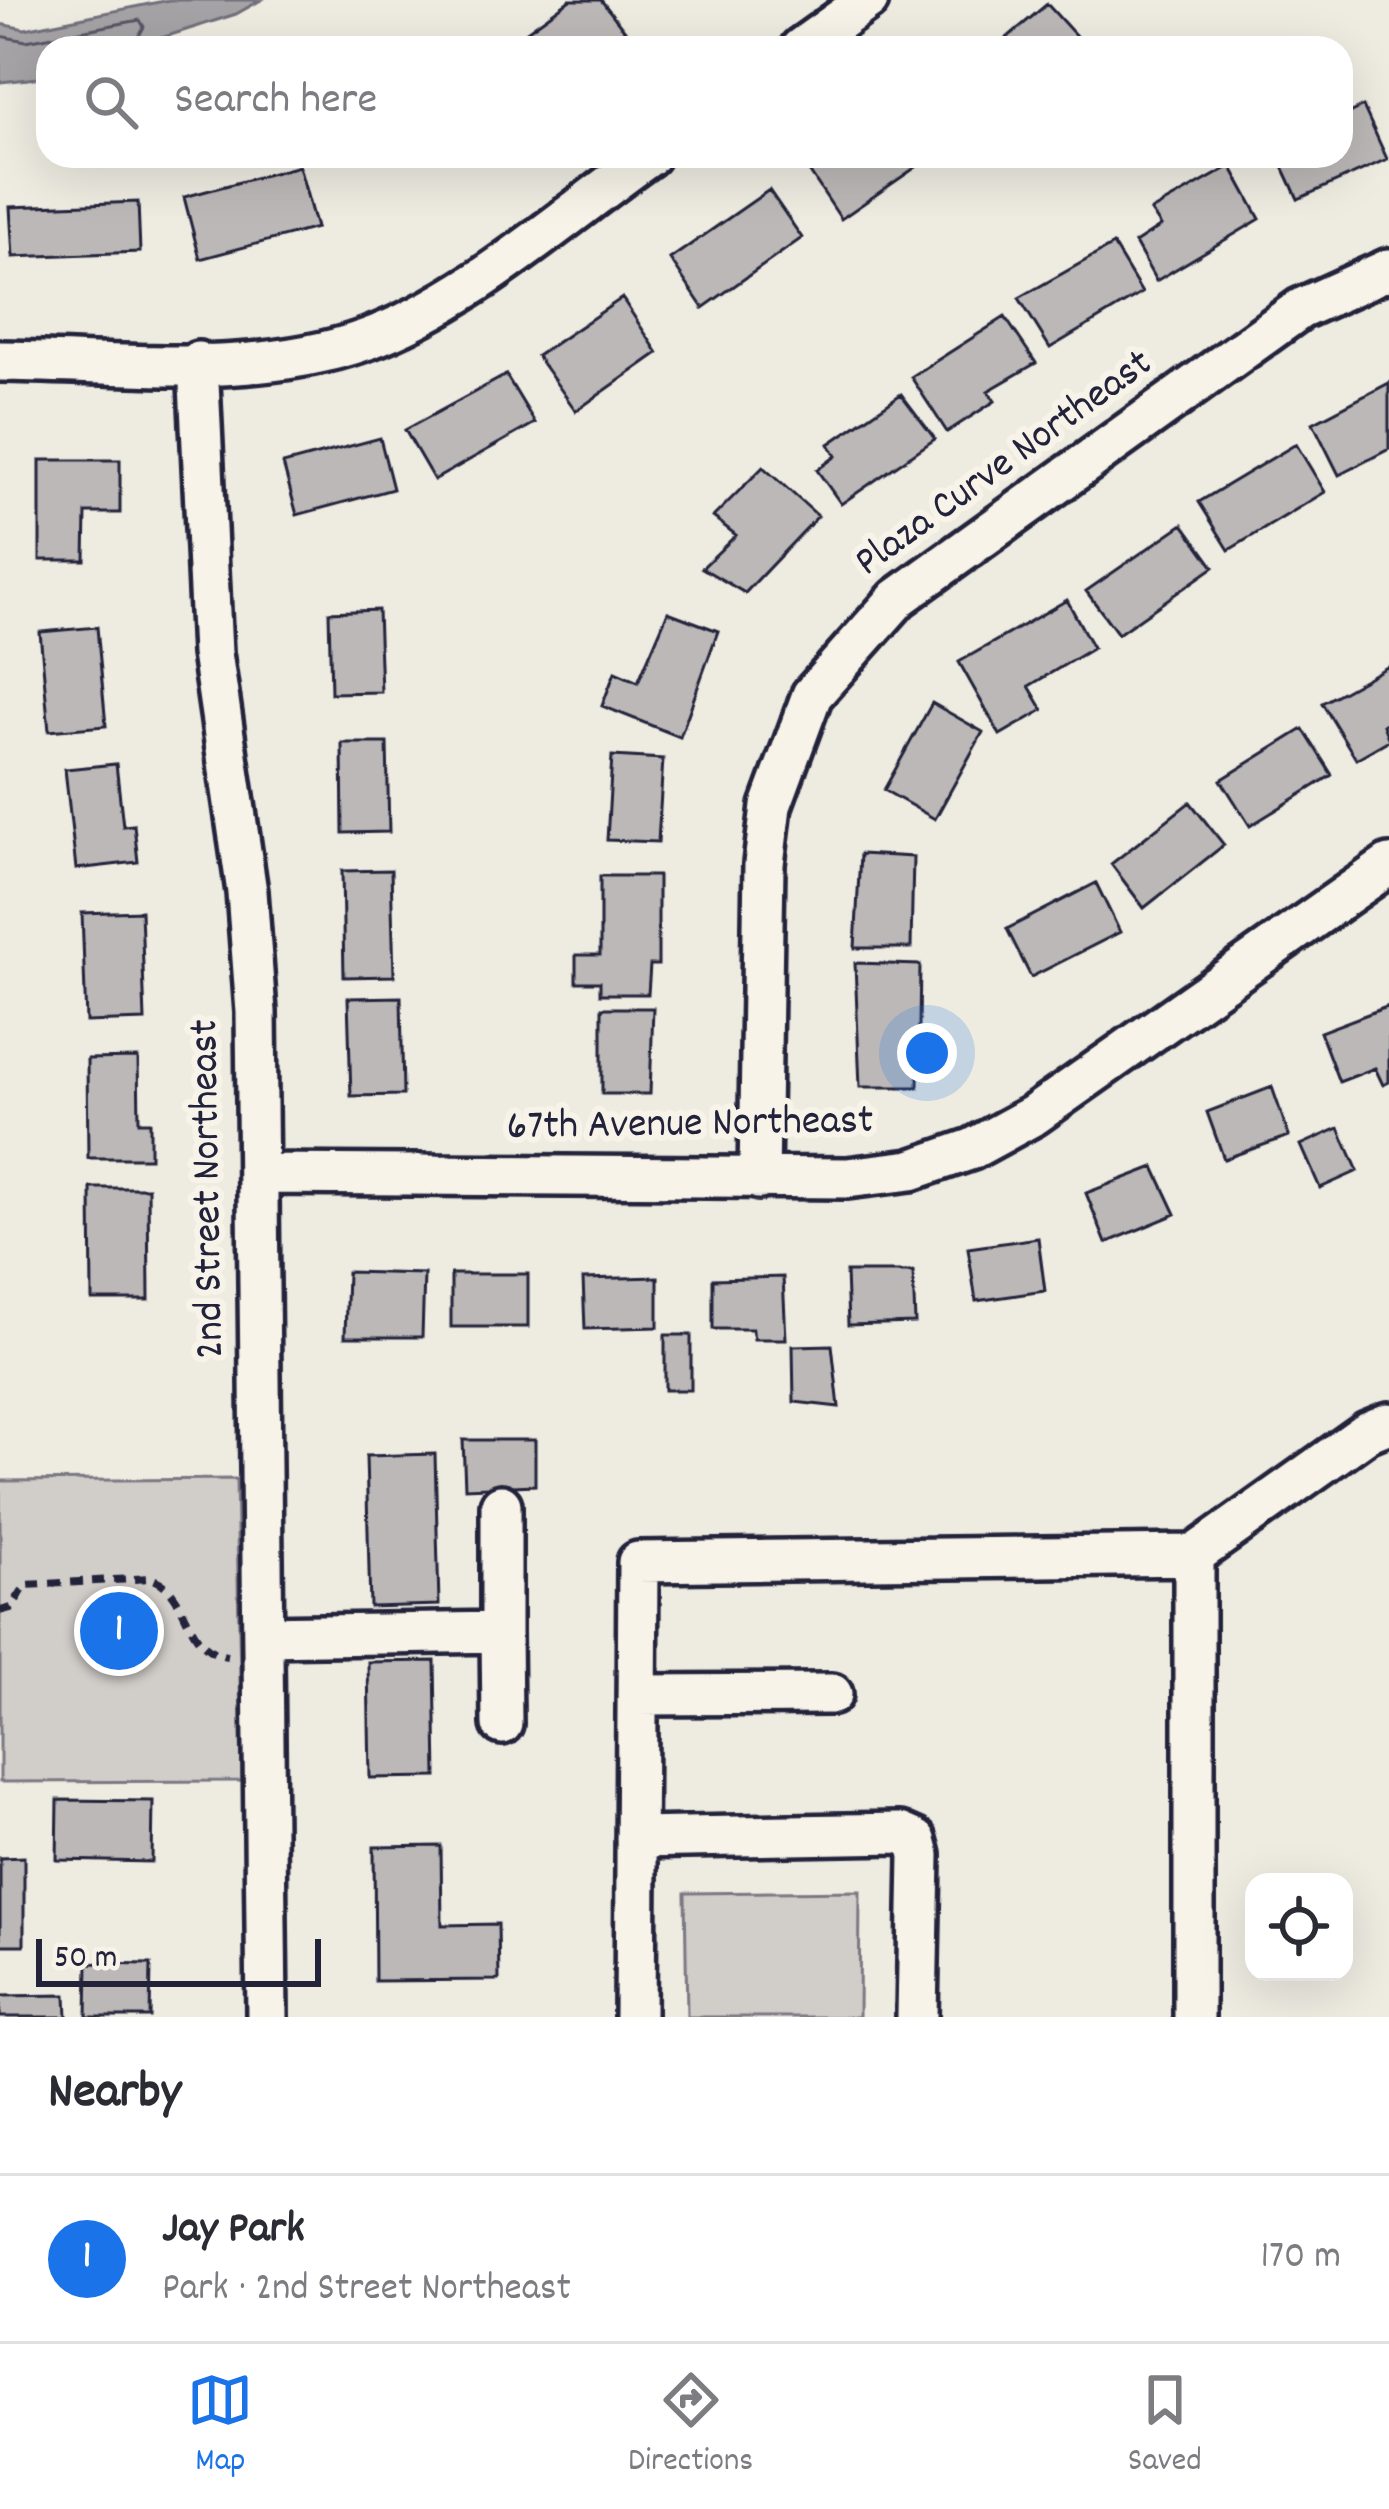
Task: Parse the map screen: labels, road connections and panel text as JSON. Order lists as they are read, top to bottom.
{
  "streets": {
    "street": ["Plaza Curve Northeast", "67th Avenue Northeast", "2nd Street Northeast"]
  },
  "crossings": [
    ["Plaza Curve Northeast", "67th Avenue Northeast"],
    ["67th Avenue Northeast", "2nd Street Northeast"]
  ],
  "scale_bar": "50 m",
  "page": {
    "search": "Search here",
    "pins": "1",
    "scale": "50 m",
    "heading": "Nearby",
    "list": [
      {
        "mark": "1",
        "name": "Jay Park",
        "note": "Park · 2nd Street Northeast",
        "value": "170 m"
      }
    ],
    "nav": ["Map", "Directions", "Saved"]
  }
}
